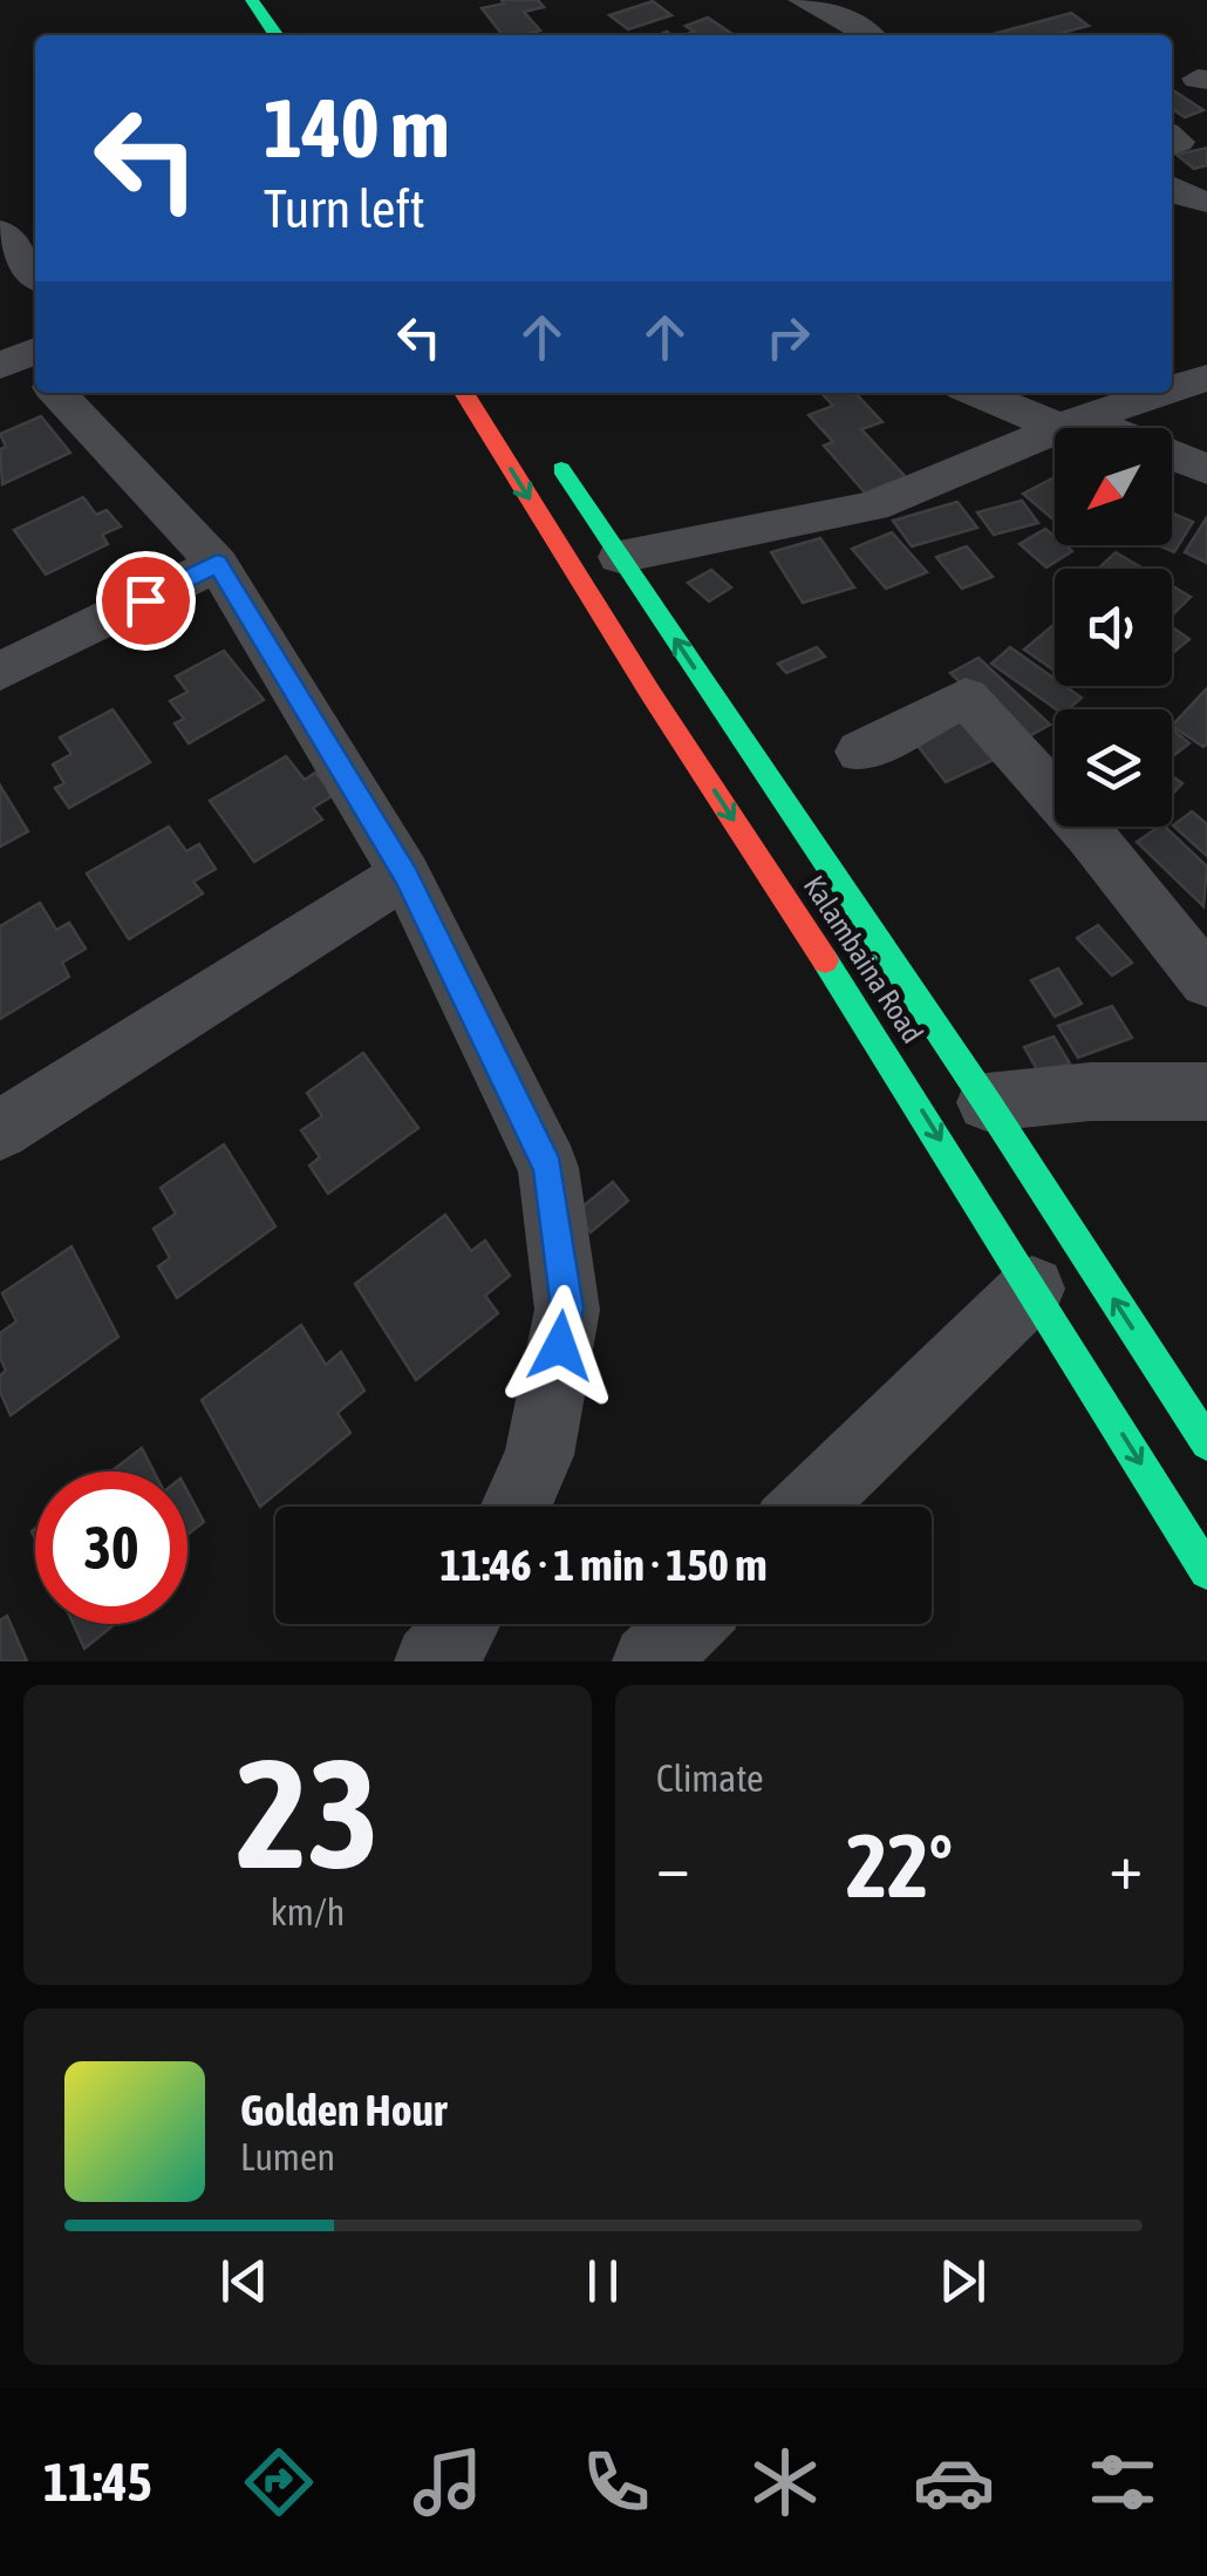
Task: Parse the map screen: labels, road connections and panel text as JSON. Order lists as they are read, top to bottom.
{
  "streets": {
    "main road": ["Kalambaina Road"]
  },
  "north": "bottom left",
  "page": {
    "turn": ["140 m", "Turn left"],
    "limit": "30",
    "trip": "11:46 · 1 min · 150 m",
    "tile": [
      ["23", "km/h"],
      "Climate"
    ],
    "heat": ["−", "22°", "+"],
    "song": ["Golden Hour", "Lumen"],
    "tabs": "11:45"
  }
}
